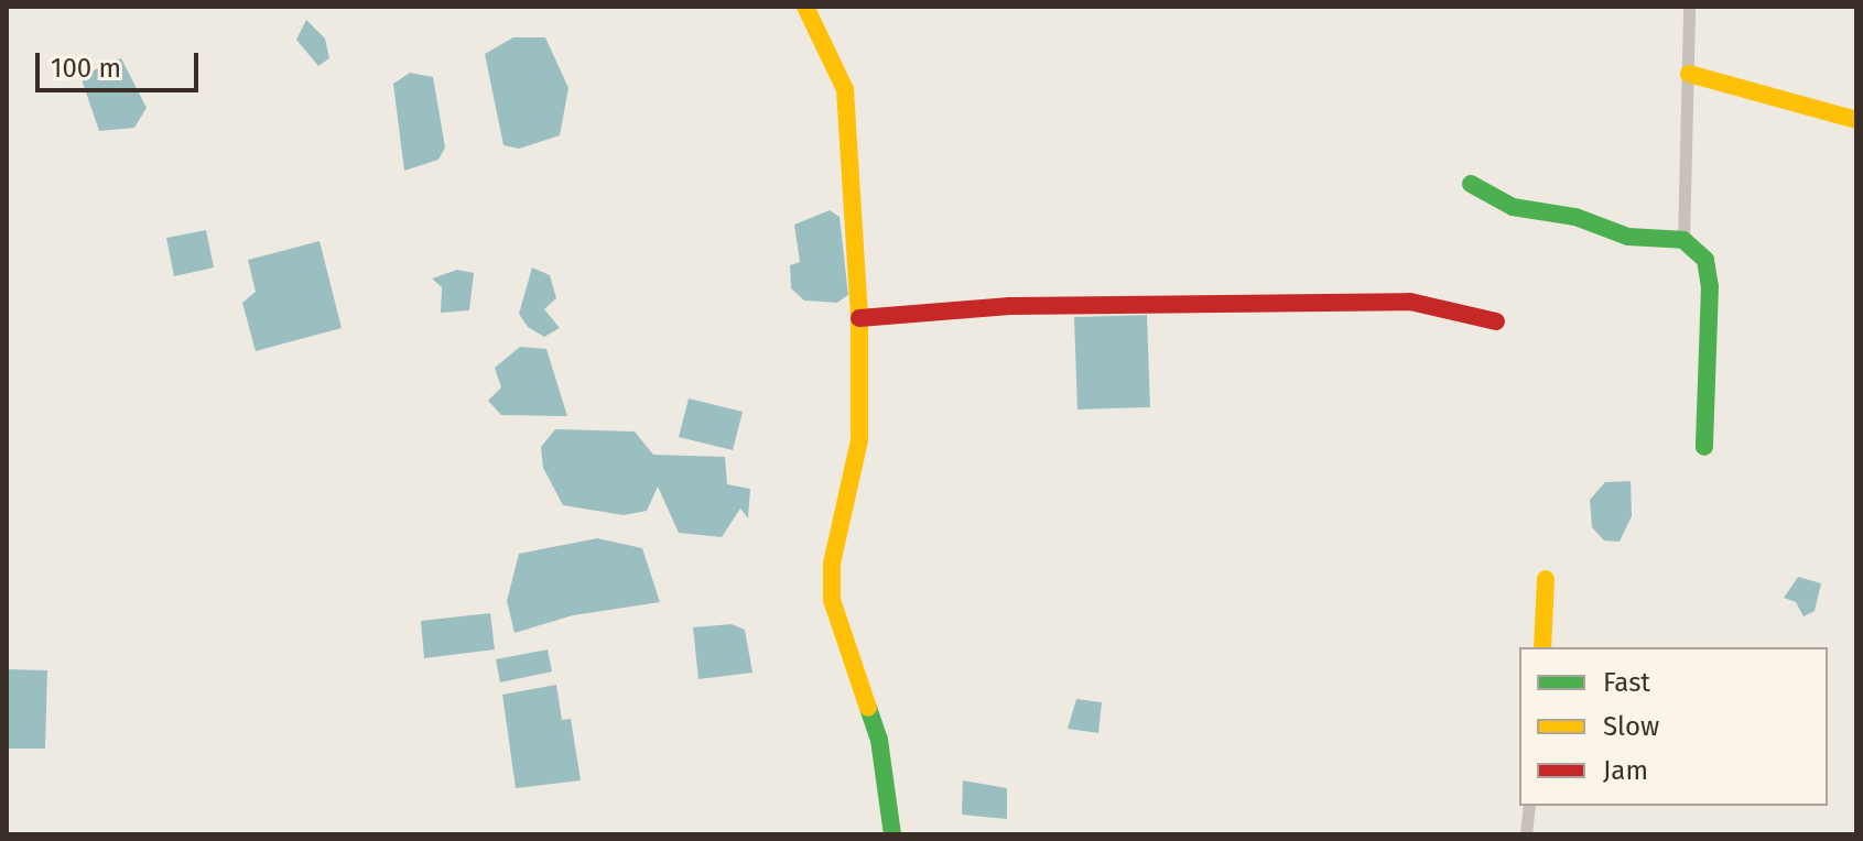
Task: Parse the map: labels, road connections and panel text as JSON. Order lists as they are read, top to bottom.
{
  "legend": ["Fast", "Slow", "Jam"],
  "scale_bar": "100 m"
}
